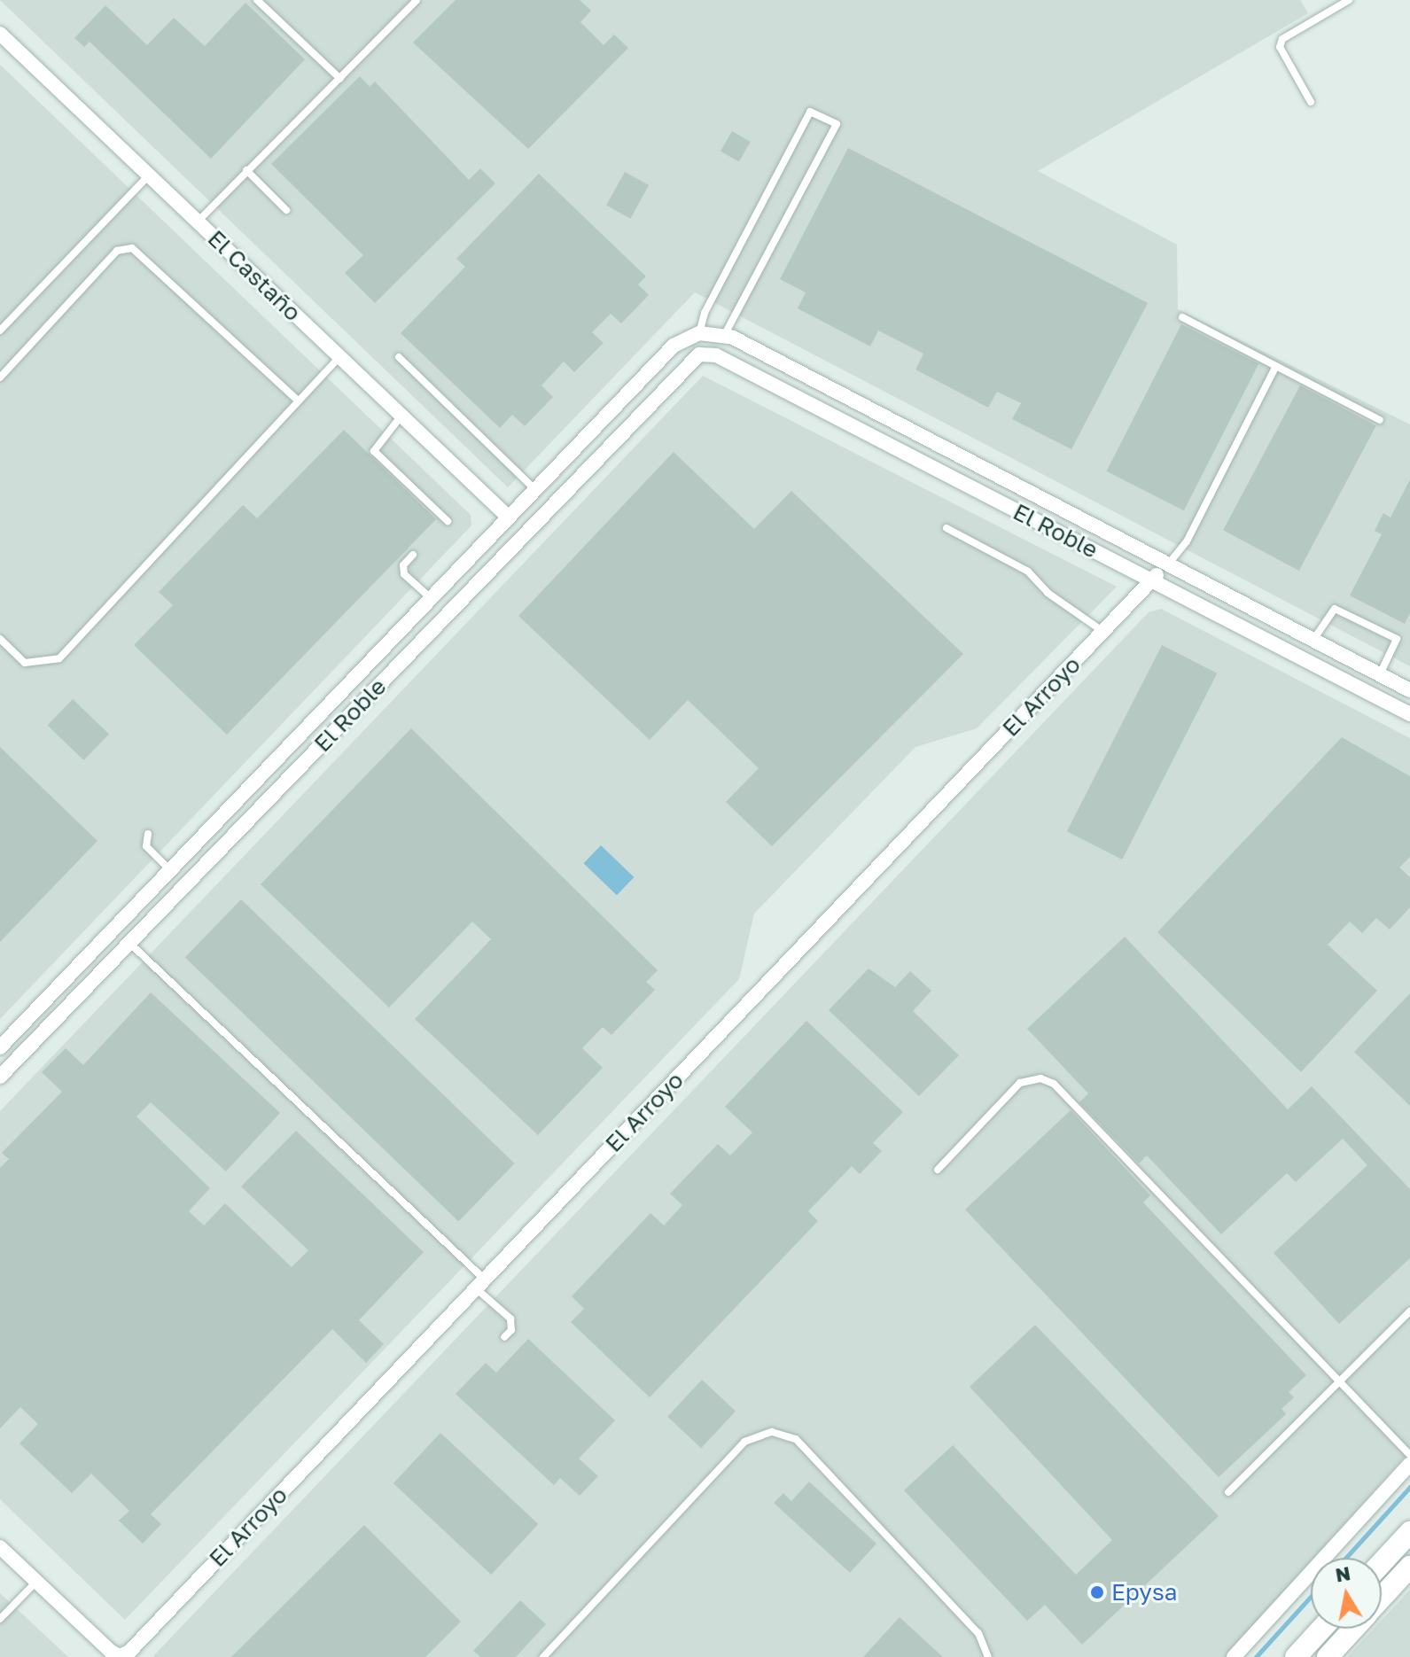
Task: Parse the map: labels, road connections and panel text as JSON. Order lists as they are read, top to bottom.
{
  "streets": {
    "street": ["El Castaño", "El Roble", "El Arroyo"]
  },
  "crossings": [
    ["El Castaño", "El Roble"],
    ["El Roble", "El Arroyo"]
  ],
  "places": ["Epysa"],
  "north": "top"
}
